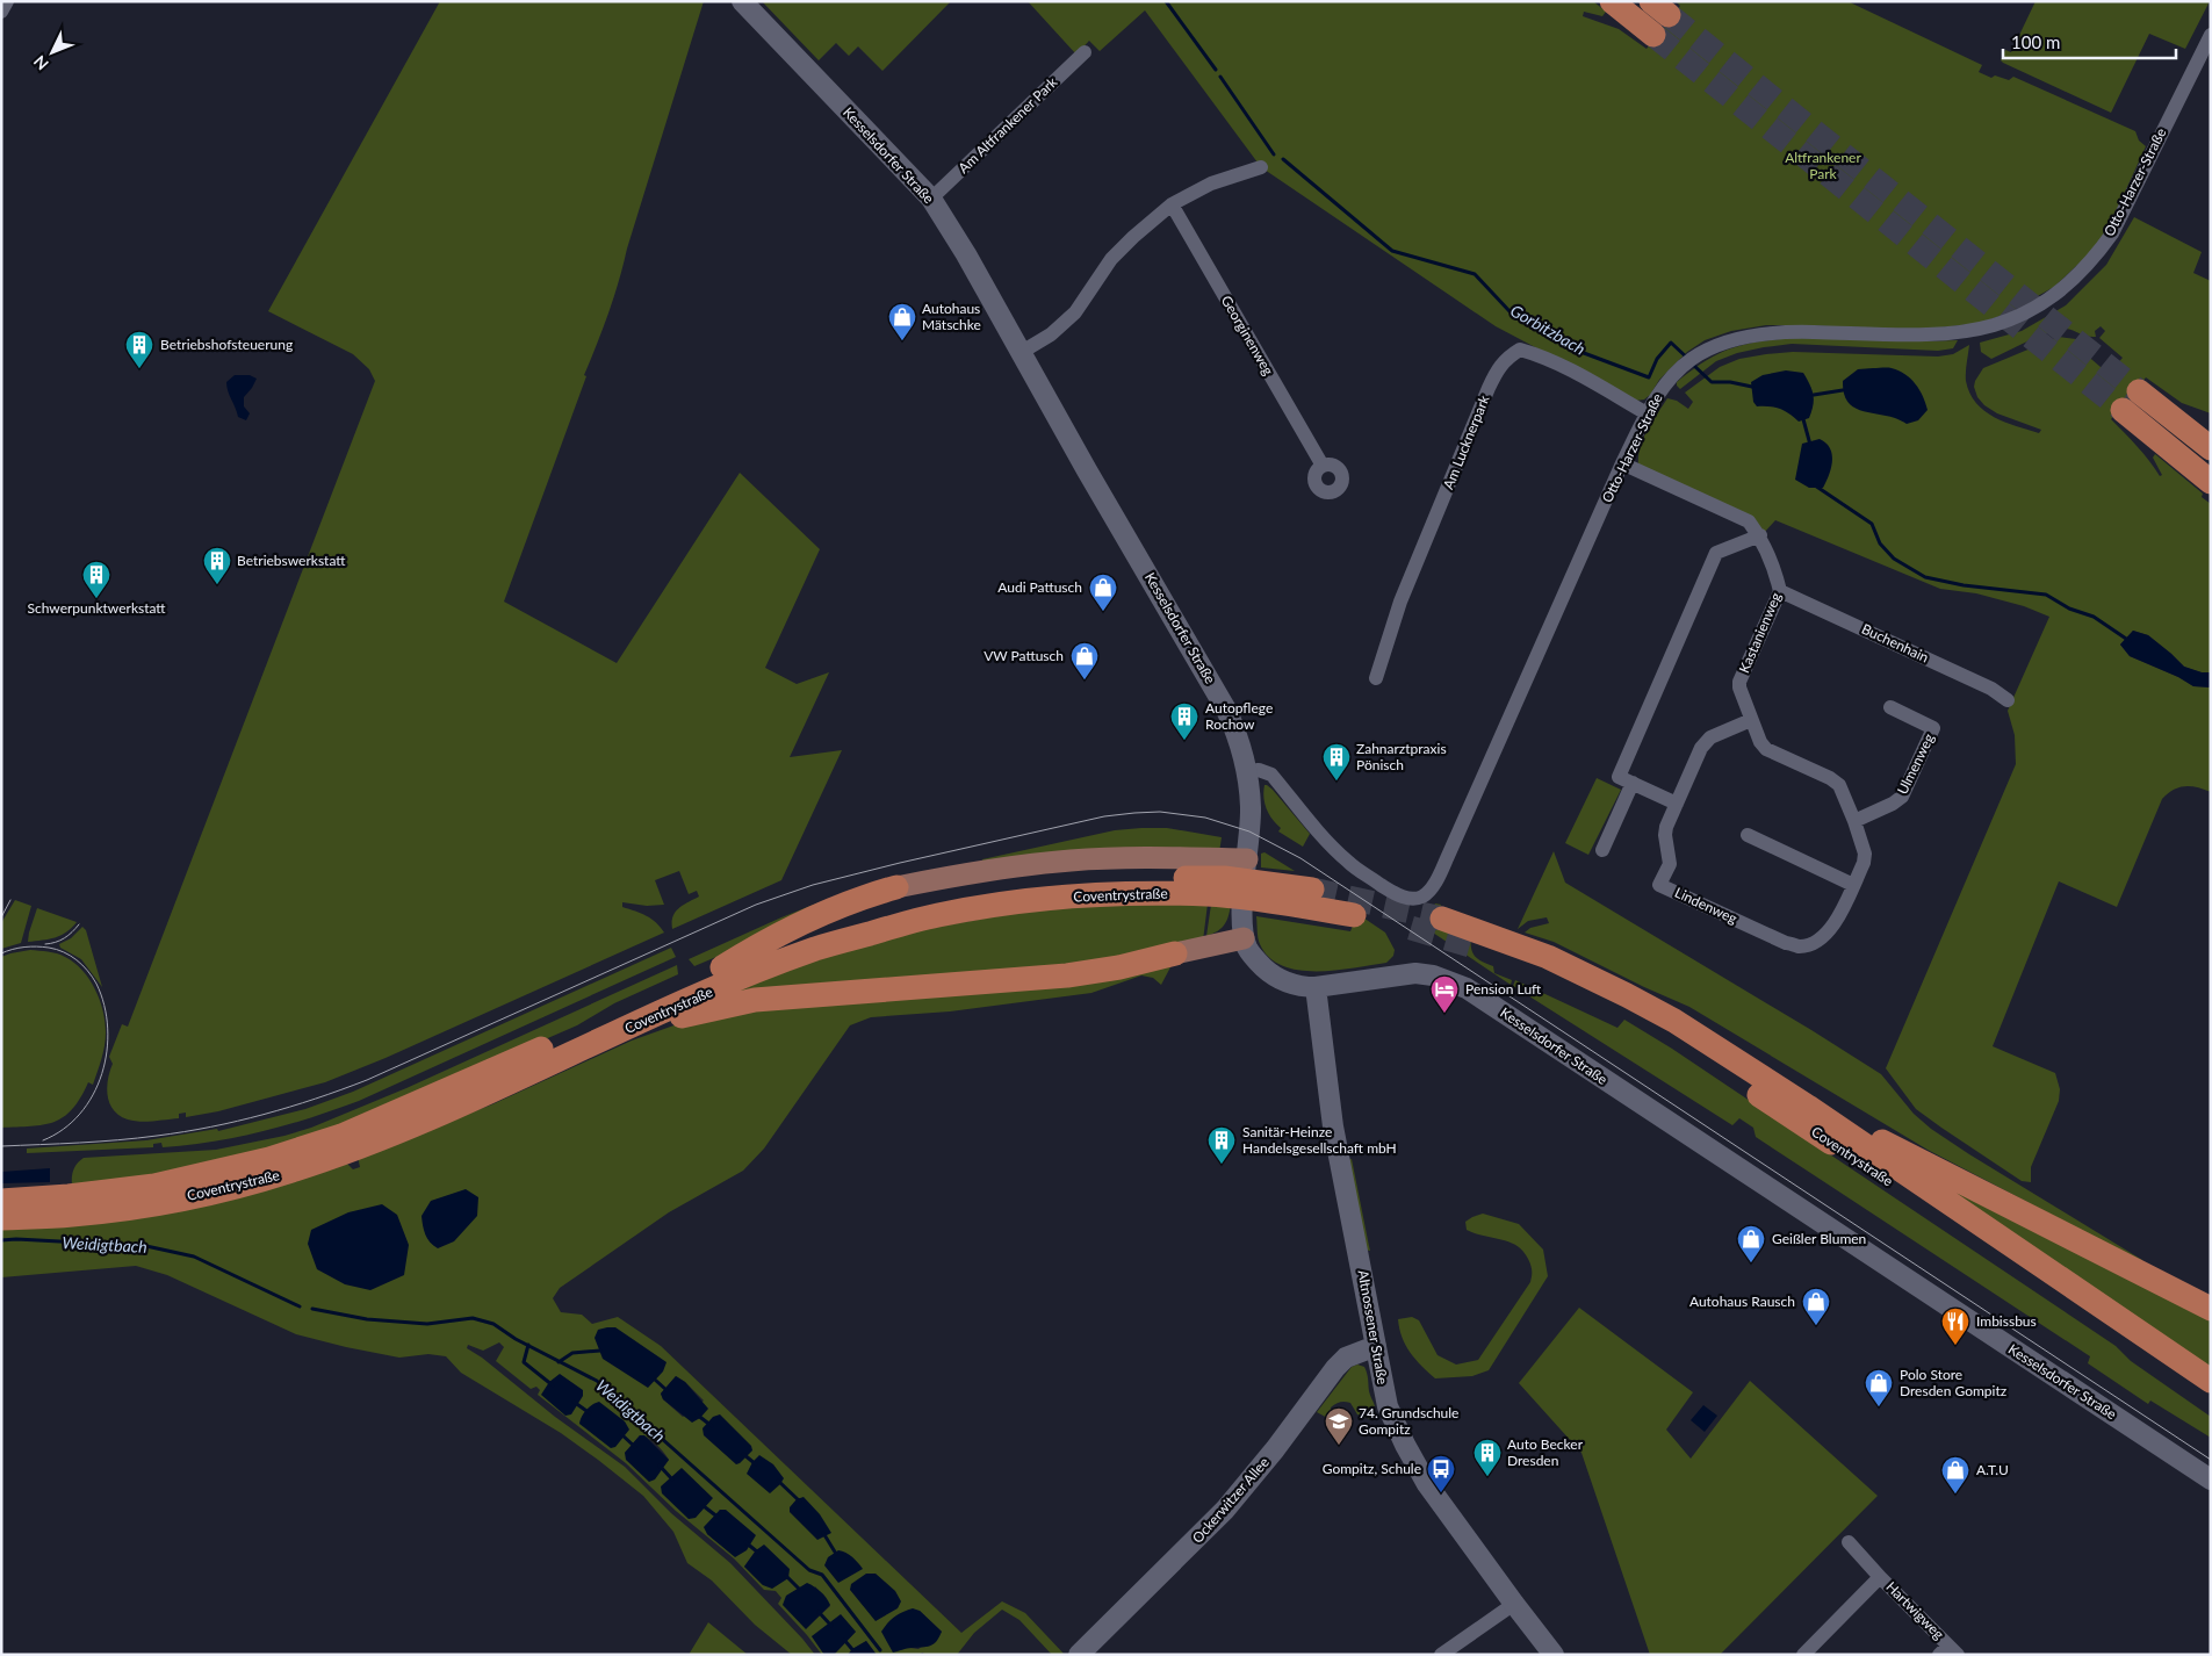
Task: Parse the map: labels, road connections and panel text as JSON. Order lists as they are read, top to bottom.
{
  "streets": {
    "highway": ["Coventrystraße"],
    "street": [
      "Am Altfrankener Park",
      "Kesselsdorfer Straße",
      "Otto-Harzer-Straße",
      "Georginenweg",
      "Am Lucknerpark",
      "Kastanienweg",
      "Buchenhain",
      "Ulmenweg",
      "Lindenweg",
      "Altnossener Straße",
      "Ockerwitzer Allee",
      "Hartwigweg"
    ]
  },
  "crossings": [
    ["Am Altfrankener Park", "Kesselsdorfer Straße"],
    ["Kesselsdorfer Straße", "Otto-Harzer-Straße"],
    ["Kesselsdorfer Straße", "Altnossener Straße"],
    ["Otto-Harzer-Straße", "Am Lucknerpark"],
    ["Otto-Harzer-Straße", "Kastanienweg"],
    ["Kastanienweg", "Buchenhain"],
    ["Kastanienweg", "Ulmenweg"],
    ["Kastanienweg", "Lindenweg"],
    ["Altnossener Straße", "Ockerwitzer Allee"]
  ],
  "water": ["Gorbitzbach", "Weidigtbach"],
  "parks": ["Altfrankener Park"],
  "places": {
    "shop": [
      "Autohaus Mätschke",
      "Audi Pattusch",
      "VW Pattusch",
      "Geißler Blumen",
      "Autohaus Rausch",
      "Polo Store Dresden Gompitz",
      "A.T.U"
    ],
    "building": [
      "Betriebshofsteuerung",
      "Betriebswerkstatt",
      "Schwerpunktwerkstatt",
      "Autopflege Rochow",
      "Zahnarztpraxis Pönisch",
      "Sanitär-Heinze Handelsgesellschaft mbH",
      "Auto Becker Dresden"
    ],
    "hotel": ["Pension Luft"],
    "restaurant": ["Imbissbus"],
    "school or university": ["74. Grundschule Gompitz"],
    "bus stop": ["Gompitz, Schule"]
  },
  "scale_bar": "100 m",
  "north": "bottom left"
}
